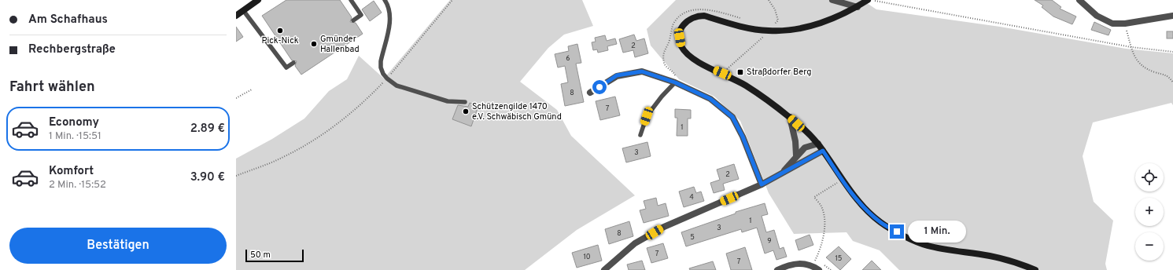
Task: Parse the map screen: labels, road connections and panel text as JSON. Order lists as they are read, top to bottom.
{
  "places": {
    "other": ["Pick-Nick", "Gmünder Hallenbad", "Schützengilde 1470 e.V. Schwäbisch Gmünd"],
    "transit": ["Straßdorfer Berg"]
  },
  "house_numbers": [
    "2",
    "6",
    "8",
    "7",
    "1",
    "3",
    "2",
    "4",
    "1",
    "3",
    "8",
    "5",
    "9",
    "7",
    "10",
    "15",
    "7"
  ],
  "scale_bar": "50 m",
  "page": {
    "banner": ["Am Schafhaus", "Rechbergstraße"],
    "heading": "Fahrt wählen",
    "list": [
      {
        "name": "Economy",
        "note": "1 Min. · 15:51",
        "value": "2.89 €"
      },
      {
        "name": "Komfort",
        "note": "2 Min. · 15:52",
        "value": "3.90 €"
      }
    ],
    "map_buttons": ["+", "−"],
    "bubble": "1 Min.",
    "buttons": "Bestätigen",
    "scale": "50 m"
  }
}
